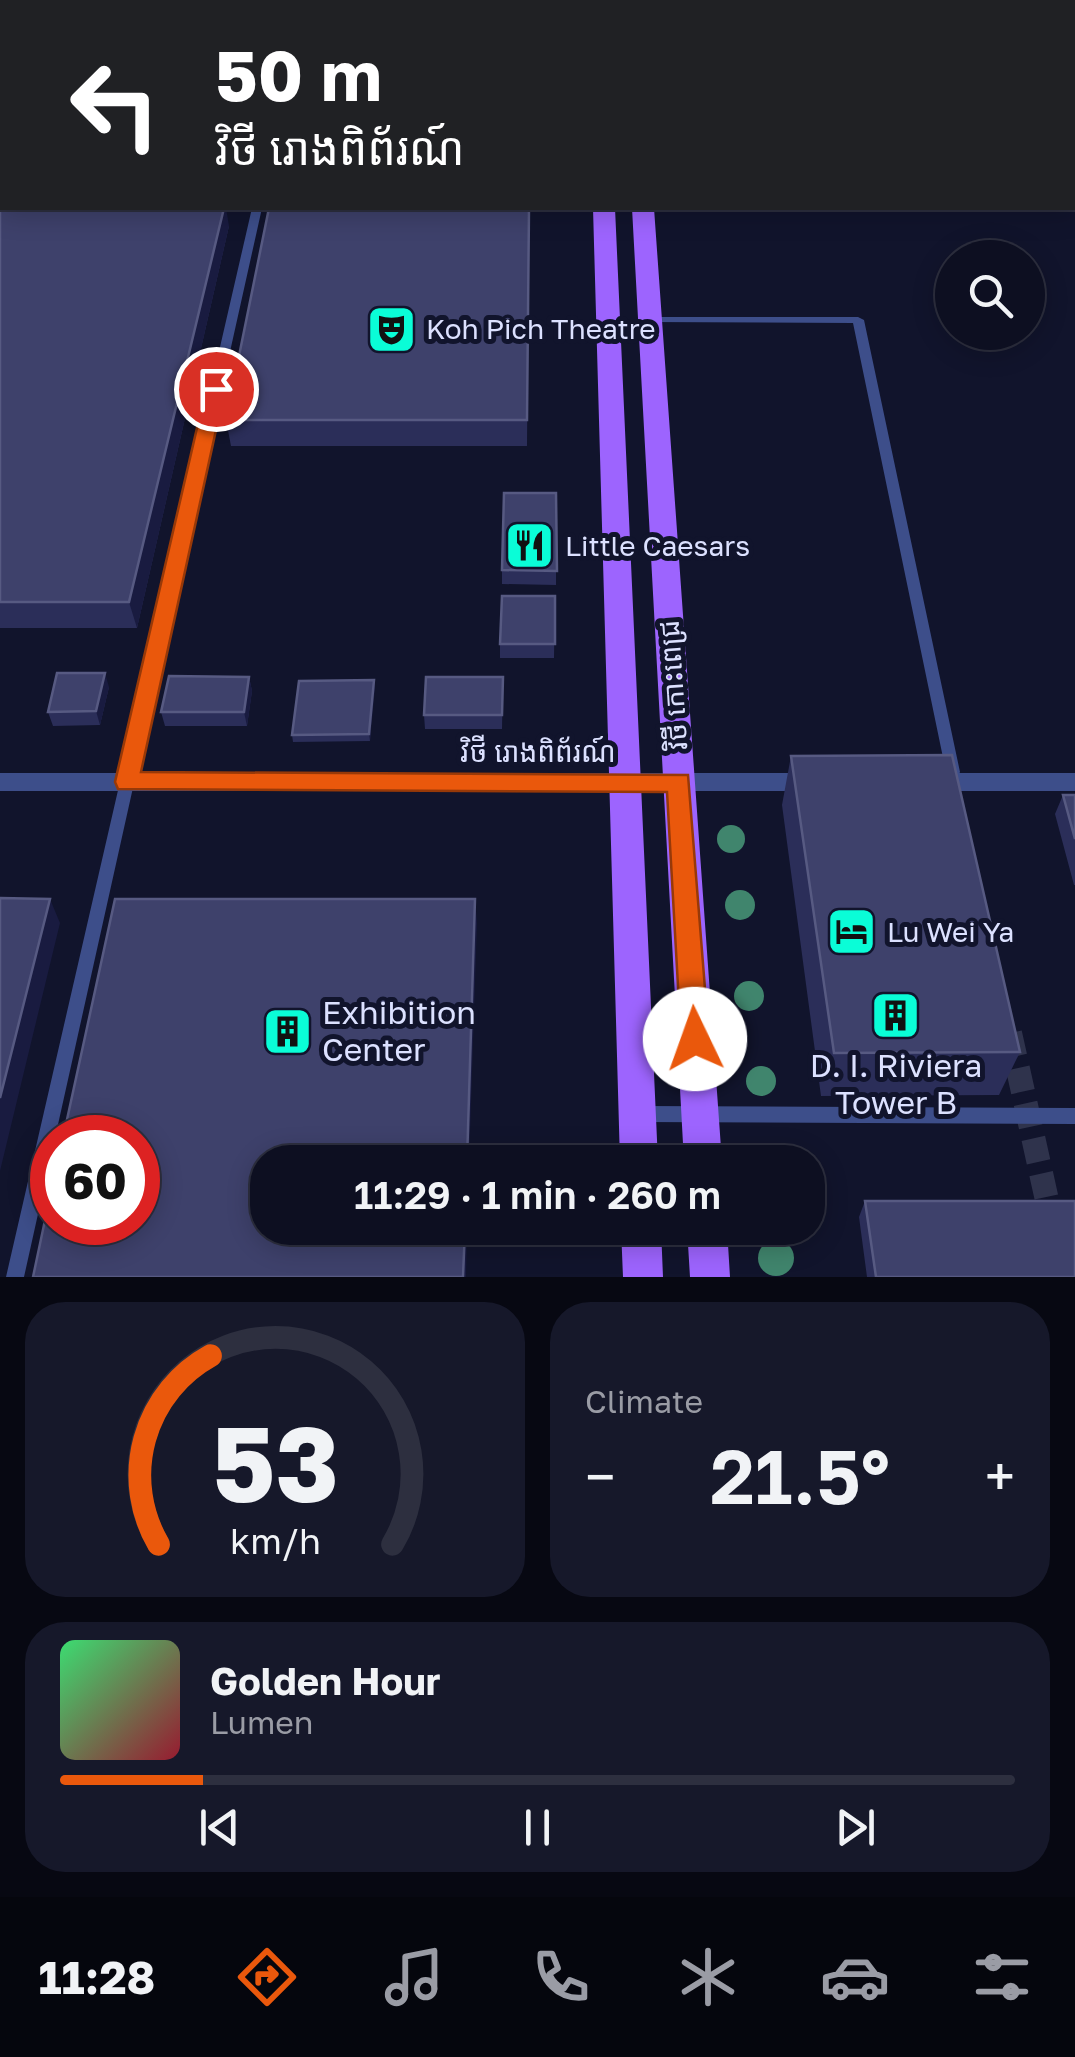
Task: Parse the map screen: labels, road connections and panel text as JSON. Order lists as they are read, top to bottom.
{
  "streets": {
    "main road": ["វិថី កោះពេជ្រ"],
    "street": ["វិថី រោងពិព័រណ៍"]
  },
  "crossings": [
    ["វិថី កោះពេជ្រ", "វិថី រោងពិព័រណ៍"]
  ],
  "places": {
    "theatre": ["Koh Pich Theatre"],
    "restaurant": ["Little Caesars"],
    "hotel": ["Lu Wei Ya"],
    "building": ["D. I. Riviera Tower B", "Exhibition Center"]
  },
  "page": {
    "turn": ["50 m", "វិថី រោងពិព័រណ៍"],
    "limit": "60",
    "trip": "11:29 · 1 min · 260 m",
    "tile": "Climate",
    "heat": ["−", "21.5°", "+"],
    "song": ["Golden Hour", "Lumen"],
    "tabs": "11:28",
    "gauge": ["53", "km/h"]
  }
}
